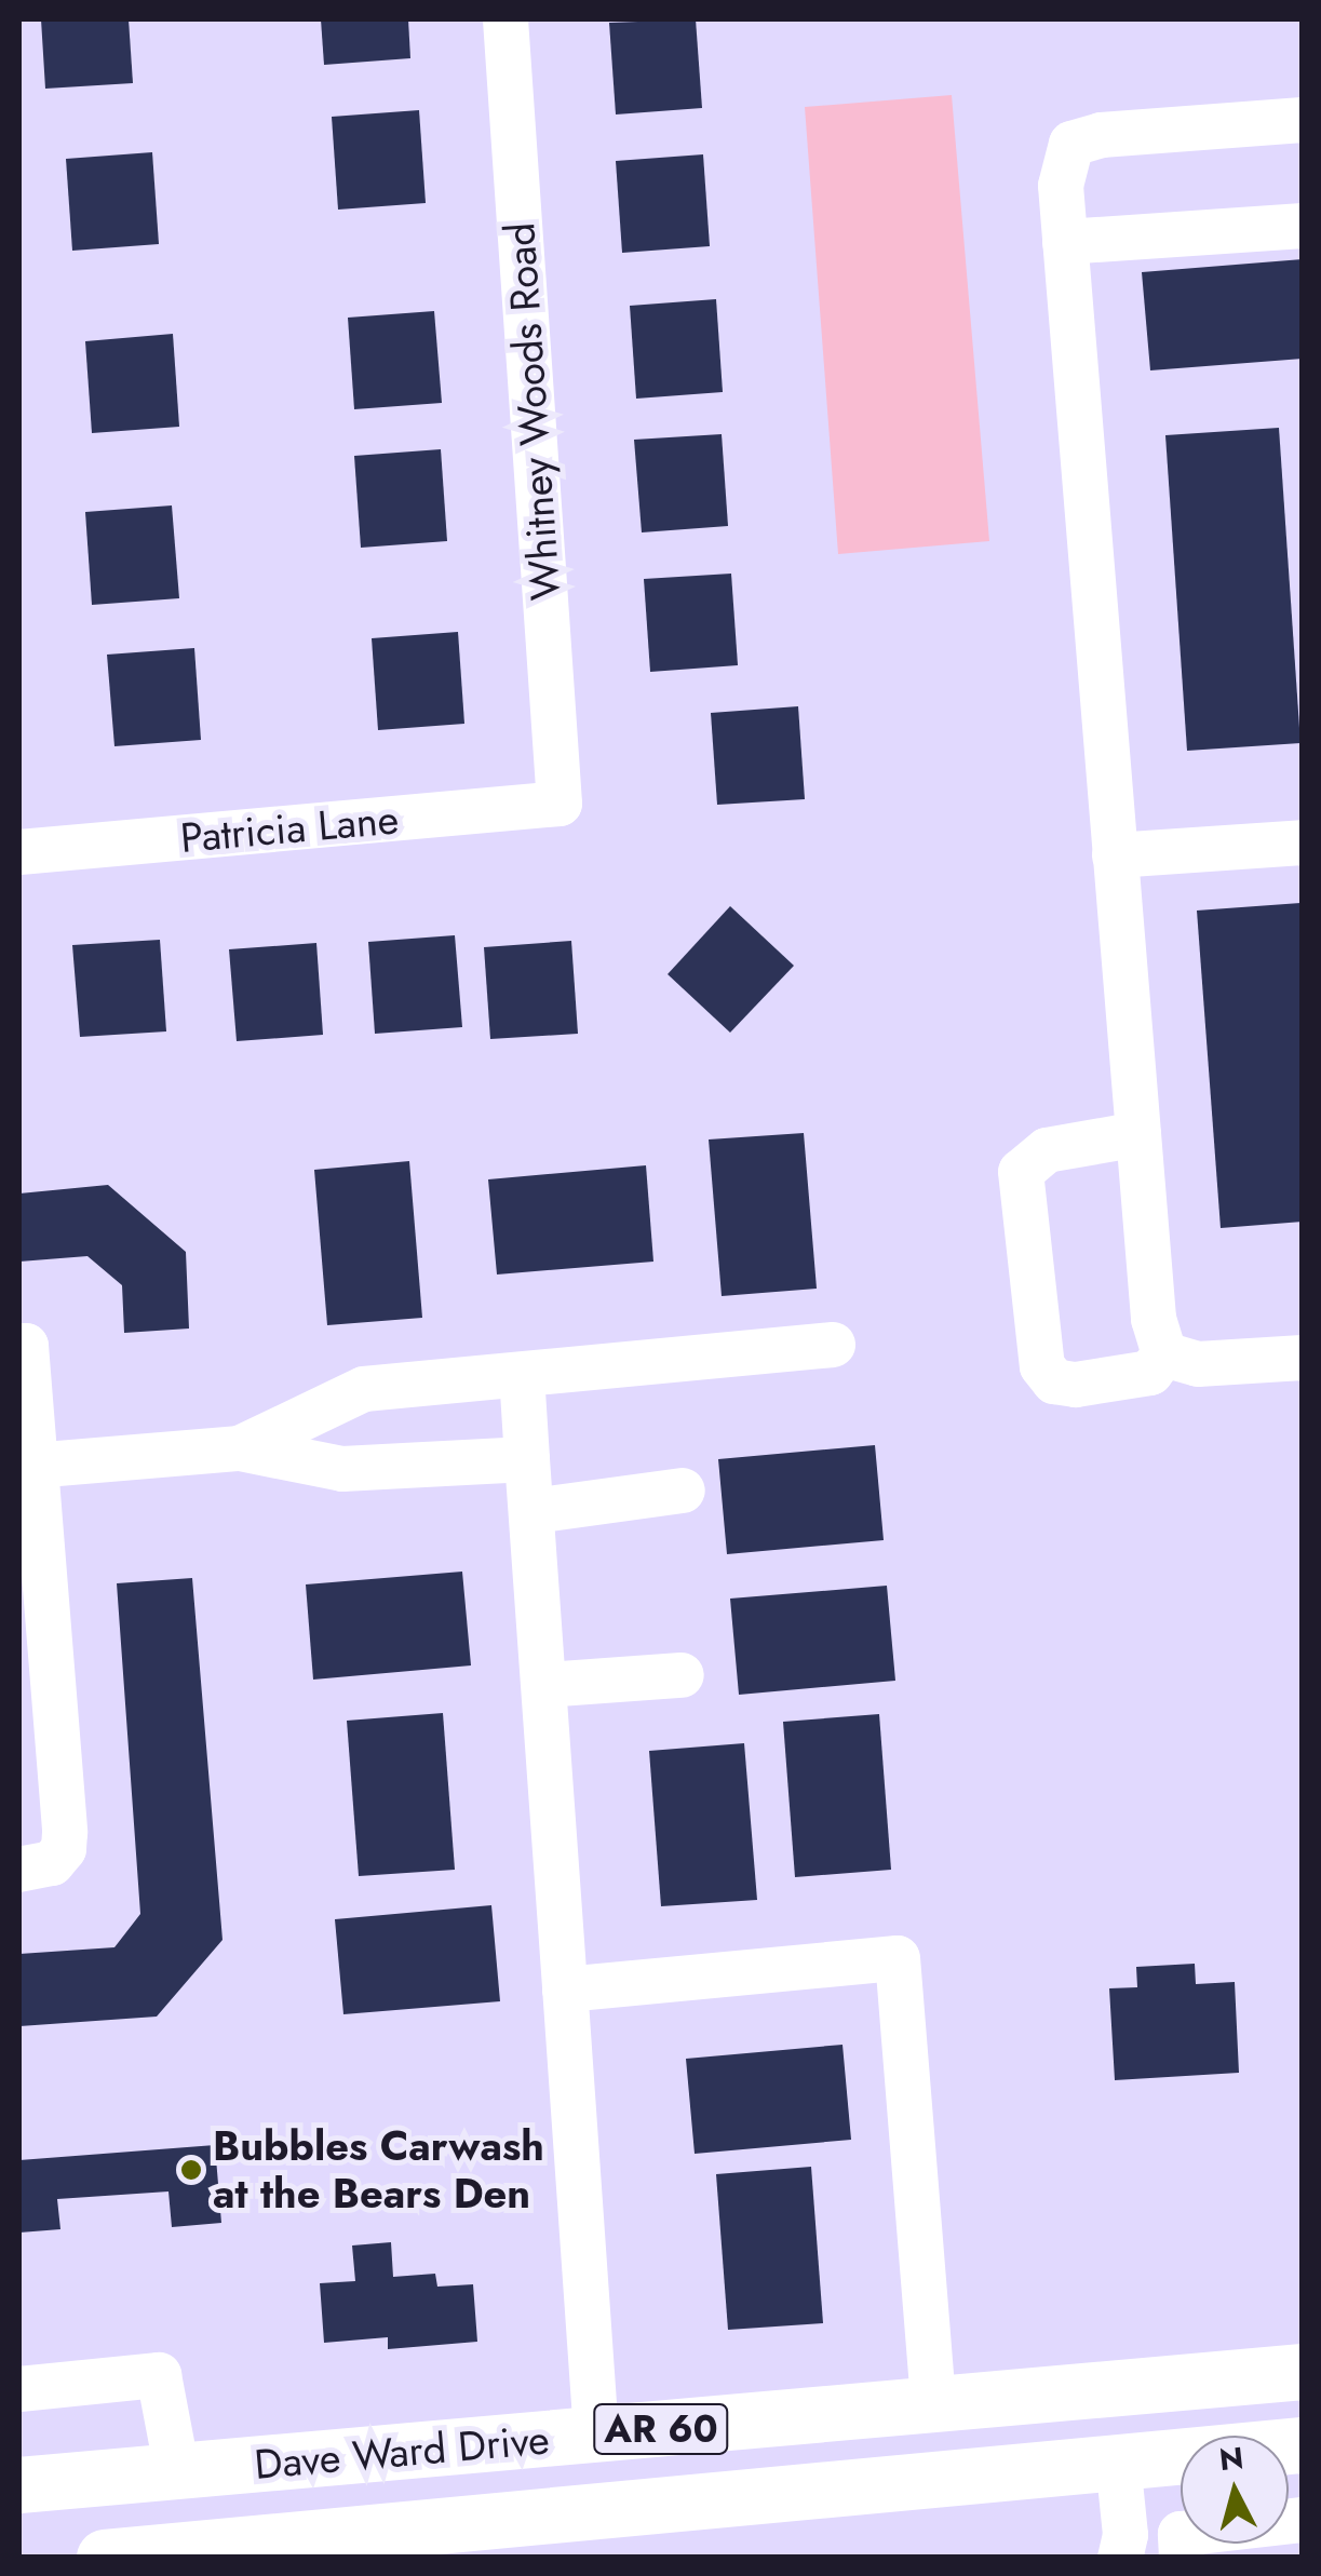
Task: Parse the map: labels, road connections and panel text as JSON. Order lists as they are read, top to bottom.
{
  "streets": {
    "main road": ["AR 60", "Dave Ward Drive"],
    "street": ["Whitney Woods Road", "Patricia Lane"]
  },
  "crossings": [
    ["Whitney Woods Road", "Patricia Lane"]
  ],
  "places": ["Bubbles Carwash at the Bears Den"],
  "north": "top"
}
